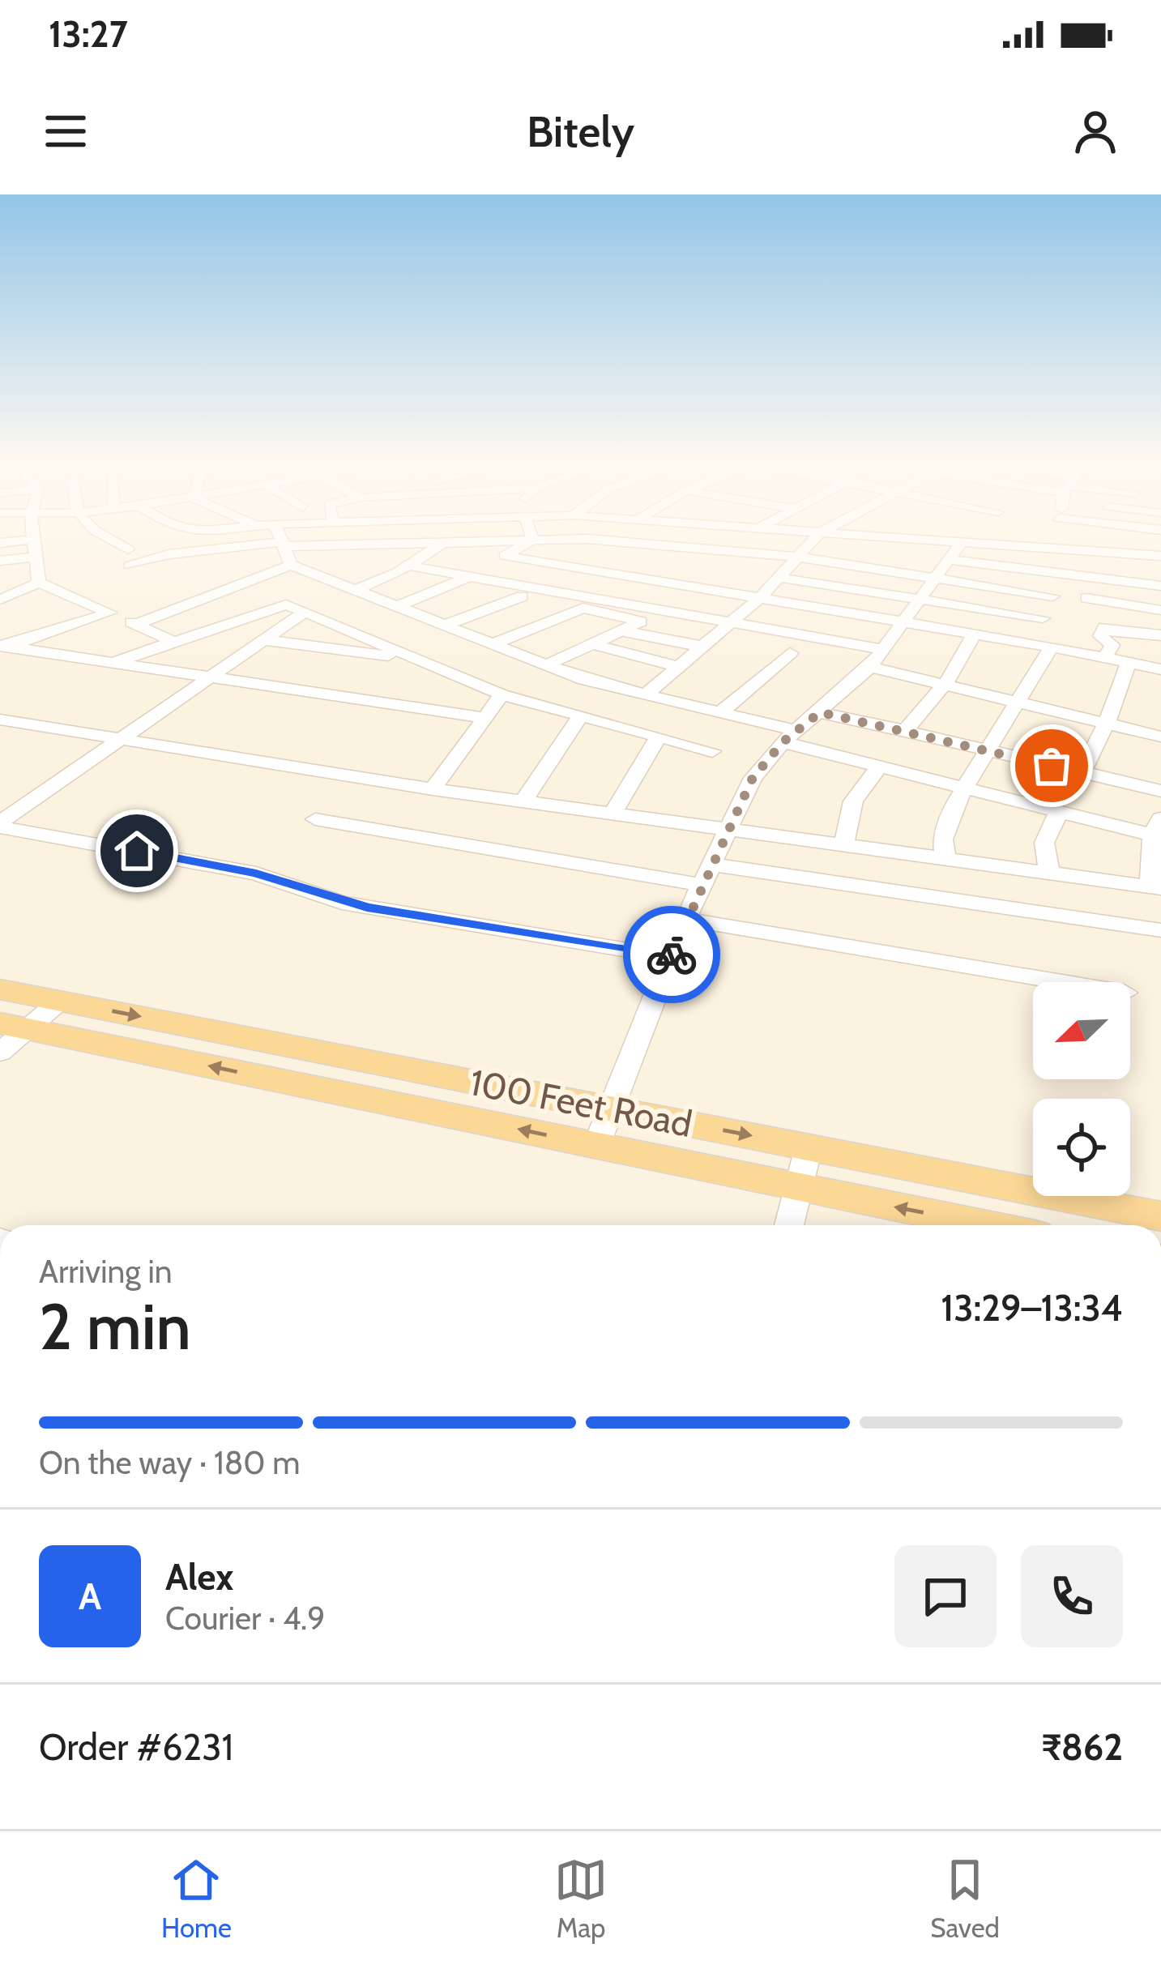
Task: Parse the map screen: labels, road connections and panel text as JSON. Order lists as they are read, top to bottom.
{
  "streets": {
    "main road": ["100 Feet Road"]
  },
  "north": "bottom left",
  "page": {
    "status": "13:27",
    "header": "Bitely",
    "heading": ["2 min", "Arriving in", "13:29–13:34"],
    "panel": [
      "Alex",
      "Courier · 4.9",
      "Order #6231",
      "₹862"
    ],
    "bar": "On the way · 180 m",
    "round": "A",
    "tabs": ["Home", "Map", "Saved"]
  }
}
